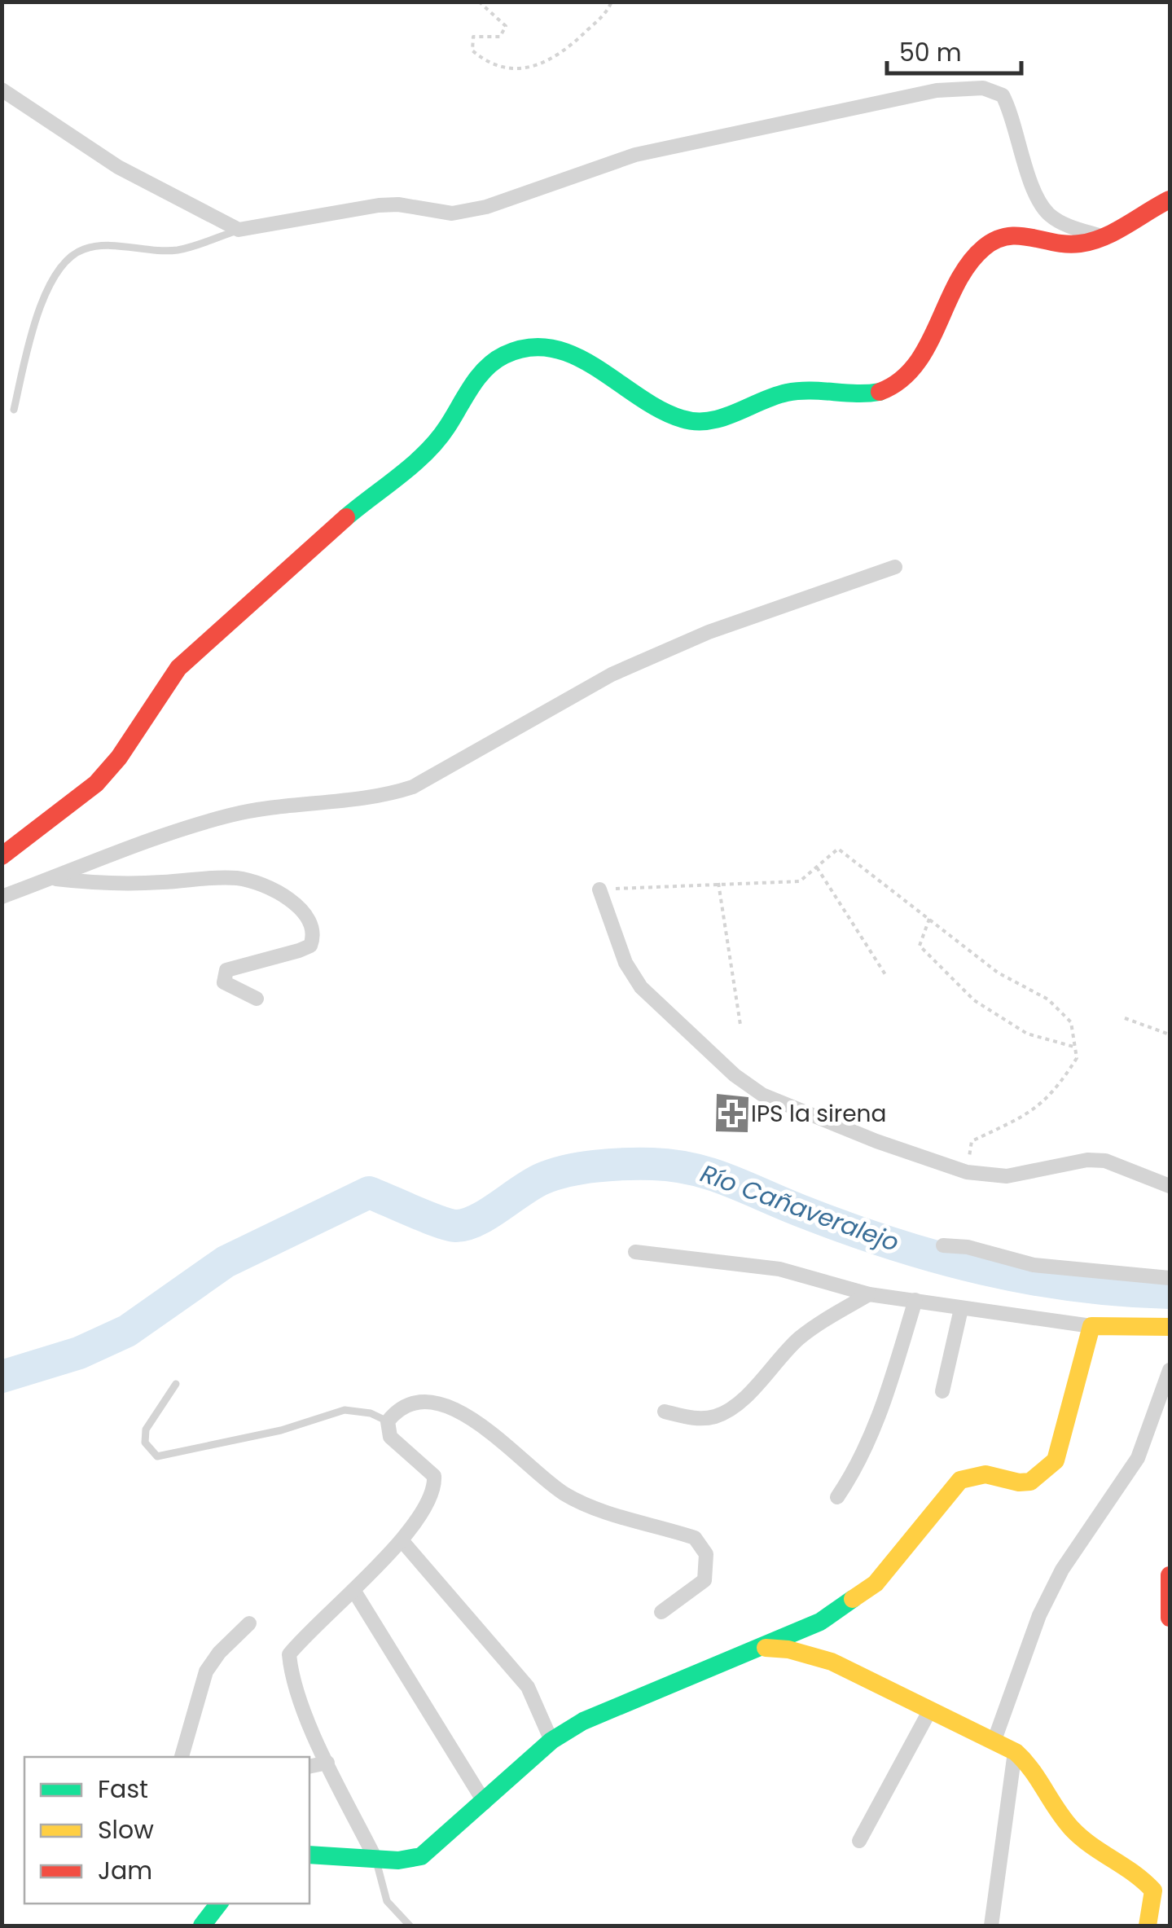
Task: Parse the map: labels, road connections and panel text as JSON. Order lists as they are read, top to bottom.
{
  "water": ["Río Cañaveralejo"],
  "places": {
    "health": ["IPS la sirena"]
  },
  "legend": ["Fast", "Slow", "Jam"],
  "scale_bar": "50 m"
}
